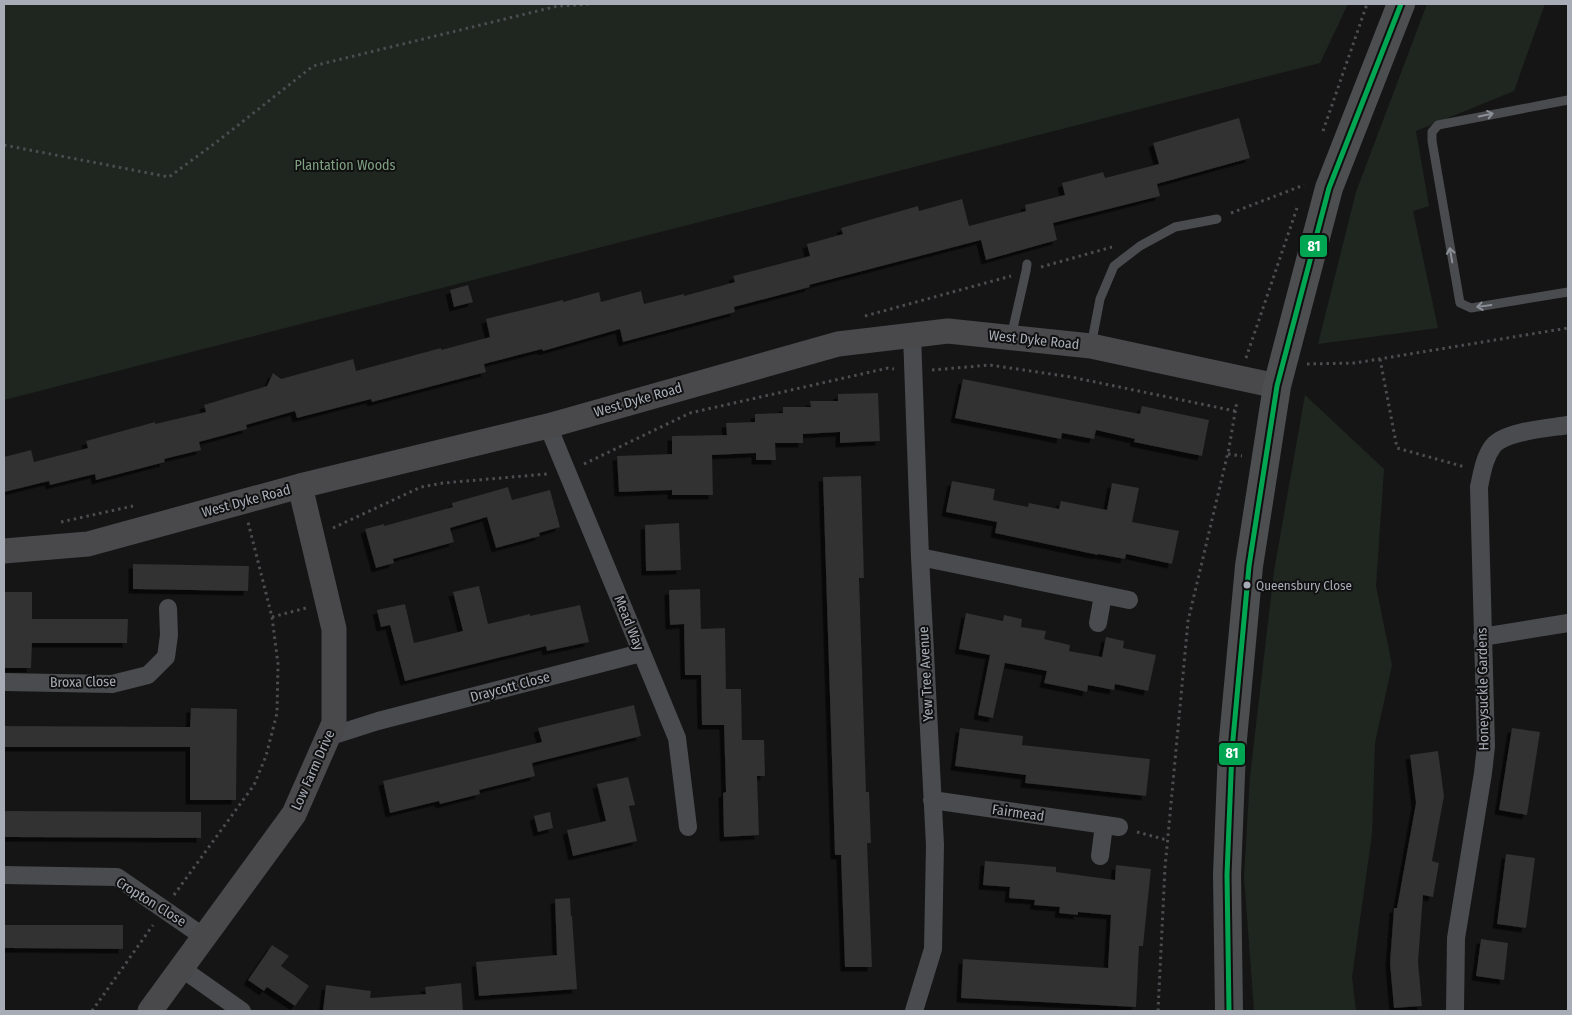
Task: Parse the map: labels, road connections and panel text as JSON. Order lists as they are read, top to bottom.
{
  "streets": {
    "street": [
      "West Dyke Road",
      "Mead Way",
      "Yew Tree Avenue",
      "Broxa Close",
      "Draycott Close",
      "Honeysuckle Gardens",
      "Low Farm Drive",
      "Fairmead",
      "Cropton Close"
    ]
  },
  "crossings": [
    ["West Dyke Road", "Mead Way"],
    ["West Dyke Road", "Yew Tree Avenue"],
    ["West Dyke Road", "Low Farm Drive"],
    ["Mead Way", "Draycott Close"],
    ["Yew Tree Avenue", "Fairmead"],
    ["Draycott Close", "Low Farm Drive"],
    ["Low Farm Drive", "Cropton Close"]
  ],
  "parks": ["Plantation Woods"],
  "places": ["Queensbury Close"],
  "lines": ["transit line 81"]
}
